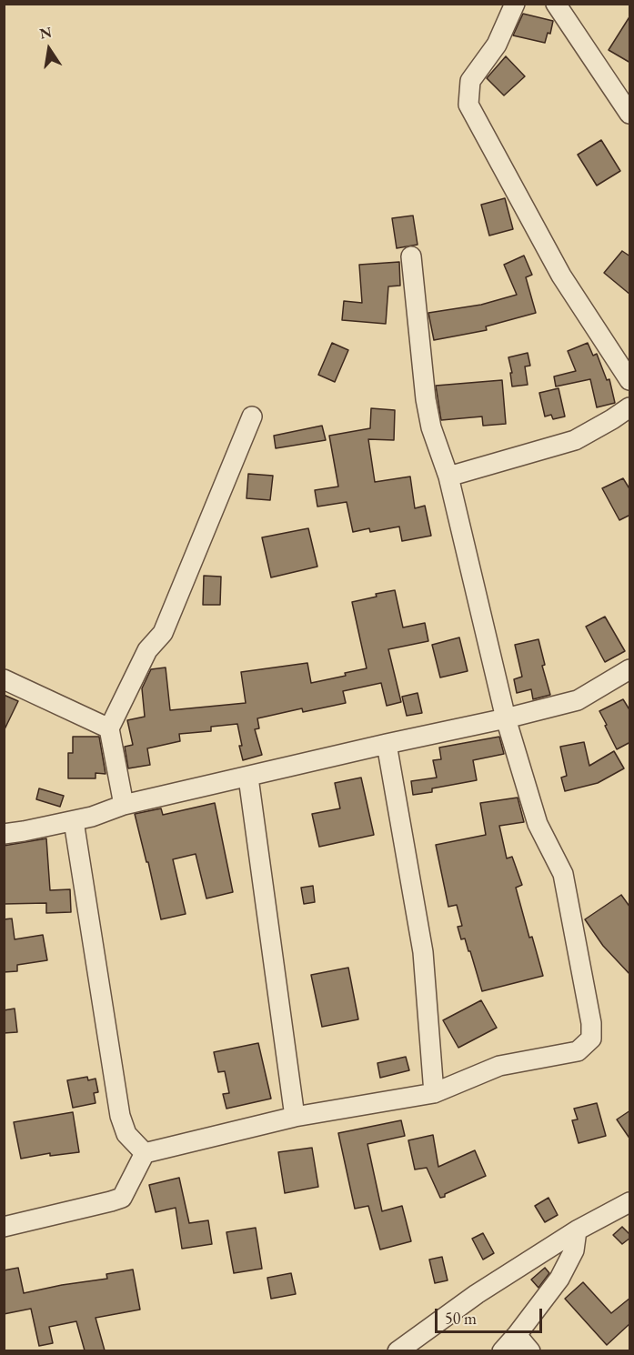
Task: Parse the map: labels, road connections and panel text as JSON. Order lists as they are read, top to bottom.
{
  "scale_bar": "50 m",
  "north": "top"
}
